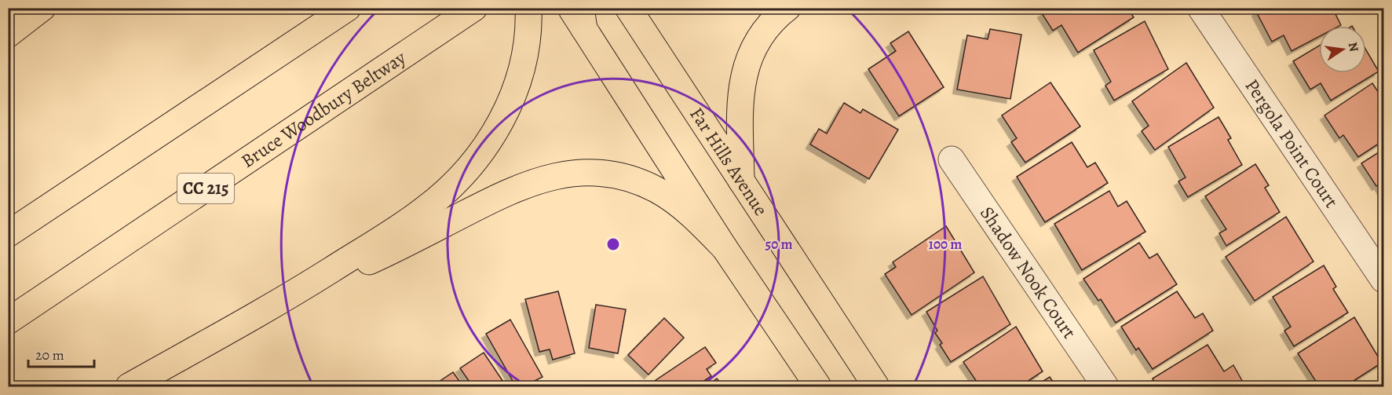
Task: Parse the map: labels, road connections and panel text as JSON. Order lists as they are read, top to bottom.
{
  "streets": {
    "main road": ["Bruce Woodbury Beltway", "Far Hills Avenue", "CC 215"],
    "street": ["Pergola Point Court", "Shadow Nook Court"]
  },
  "scale_bar": "20 m",
  "north": "right",
  "rings": ["50 m", "100 m"]
}
